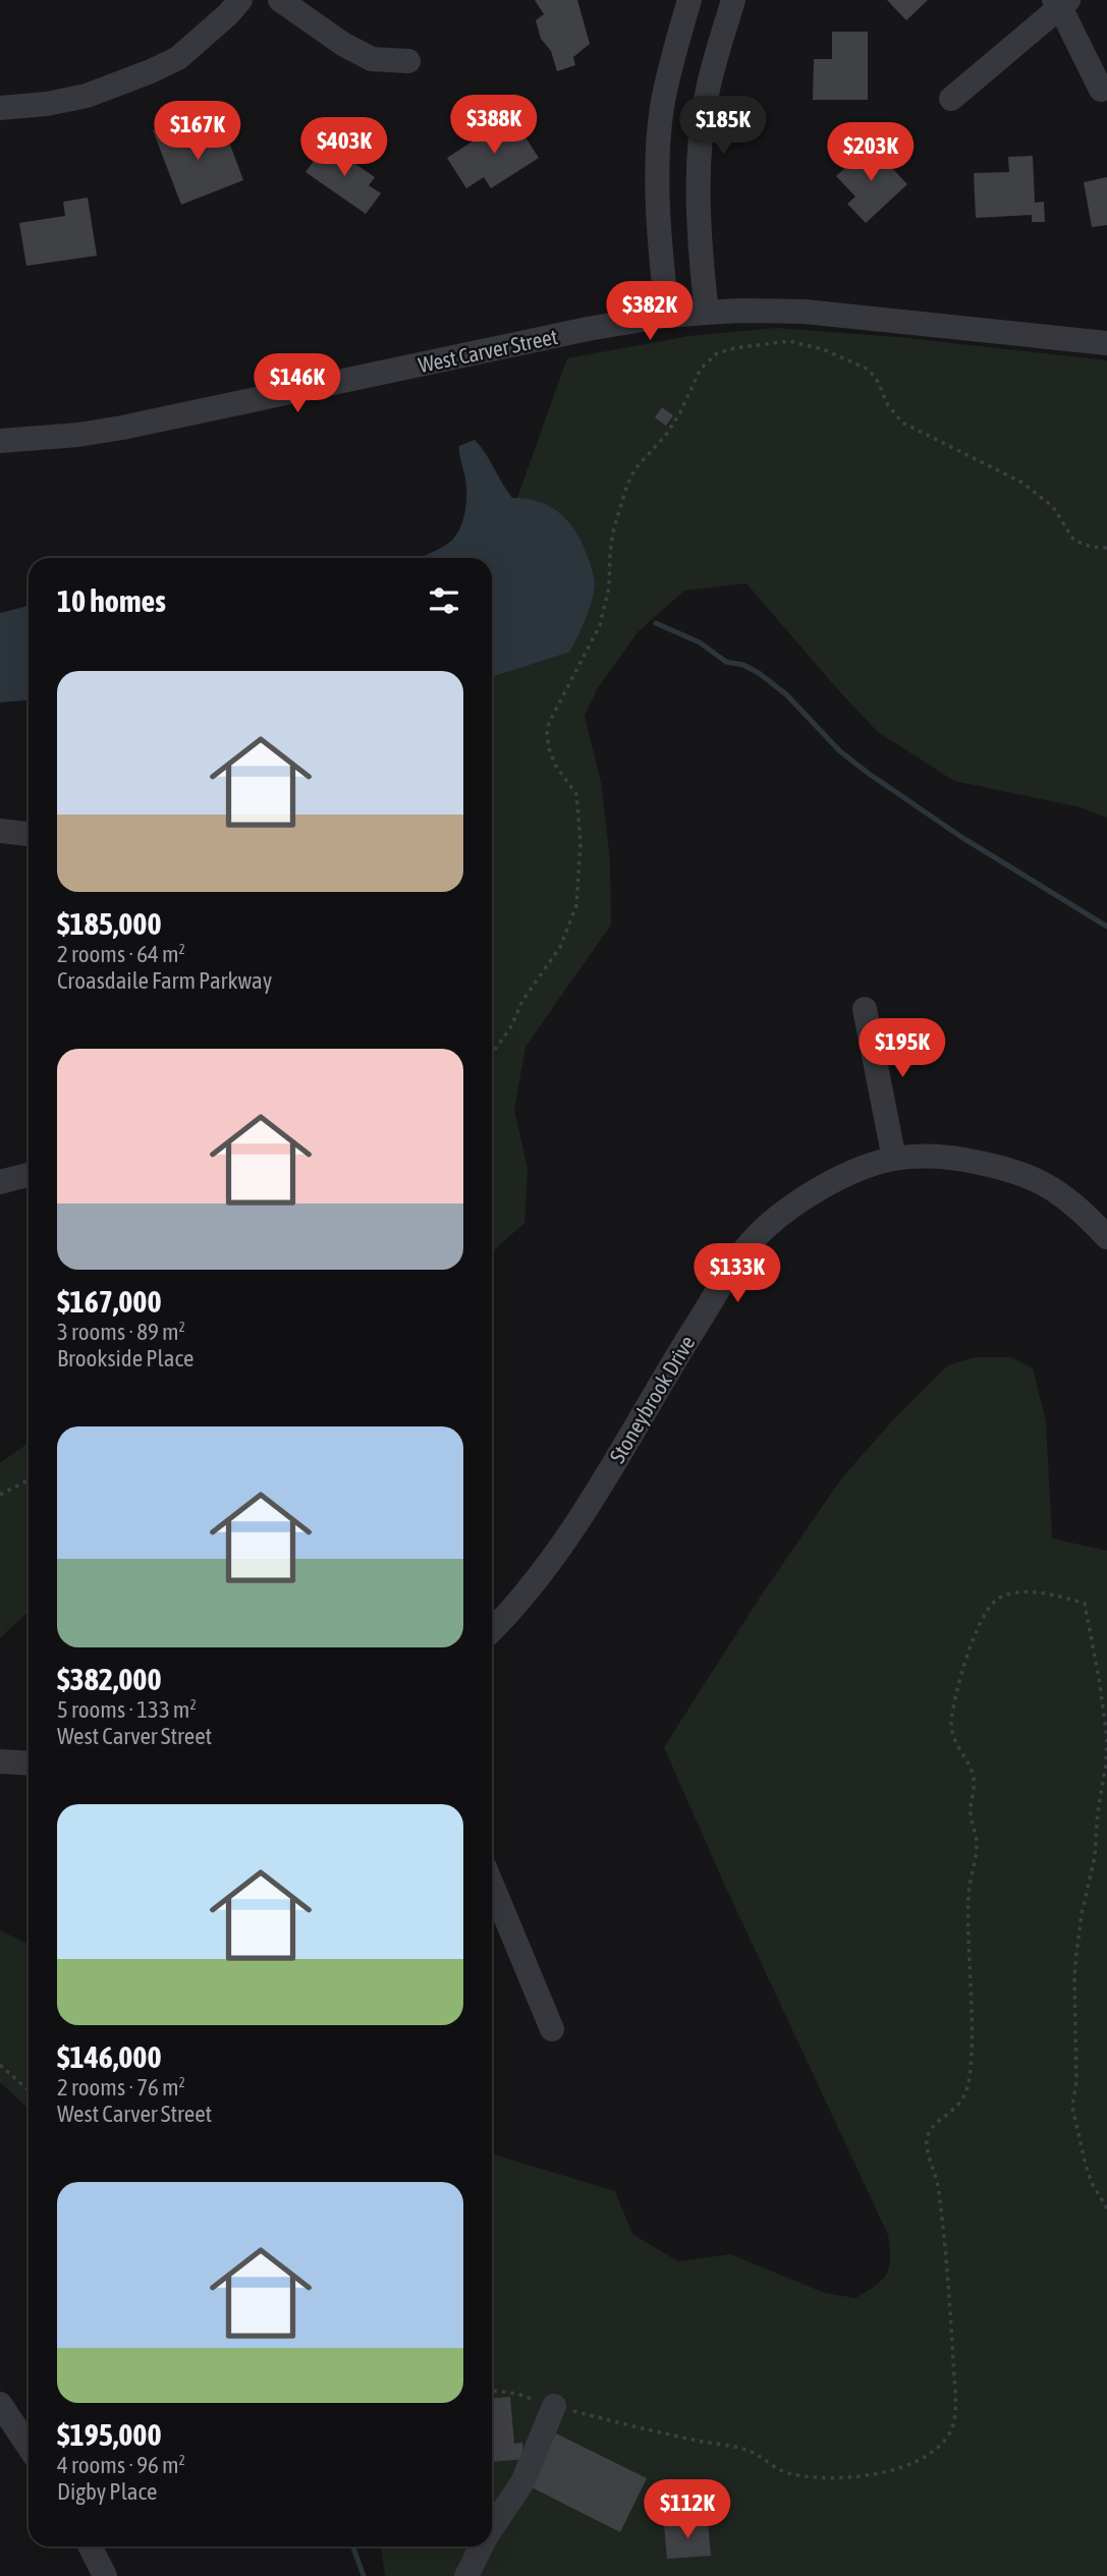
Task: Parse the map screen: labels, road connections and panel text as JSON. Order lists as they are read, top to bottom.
{
  "streets": {
    "street": ["West Carver Street", "Stoneybrook Drive"]
  },
  "page": {
    "price": [
      "$388K",
      "$185K",
      "$167K",
      "$403K",
      "$203K",
      "$382K",
      "$146K",
      "$195K",
      "$133K",
      "$112K"
    ],
    "heading": "10 homes",
    "list": [
      {
        "name": "$185,000",
        "note": "2 rooms · 64 m² · Croasdaile Farm Parkway"
      },
      {
        "name": "$167,000",
        "note": "3 rooms · 89 m² · Brookside Place"
      },
      {
        "name": "$382,000",
        "note": "5 rooms · 133 m² · West Carver Street"
      },
      {
        "name": "$146,000",
        "note": "2 rooms · 76 m² · West Carver Street"
      },
      {
        "name": "$195,000",
        "note": "4 rooms · 96 m² · Digby Place"
      }
    ]
  }
}
